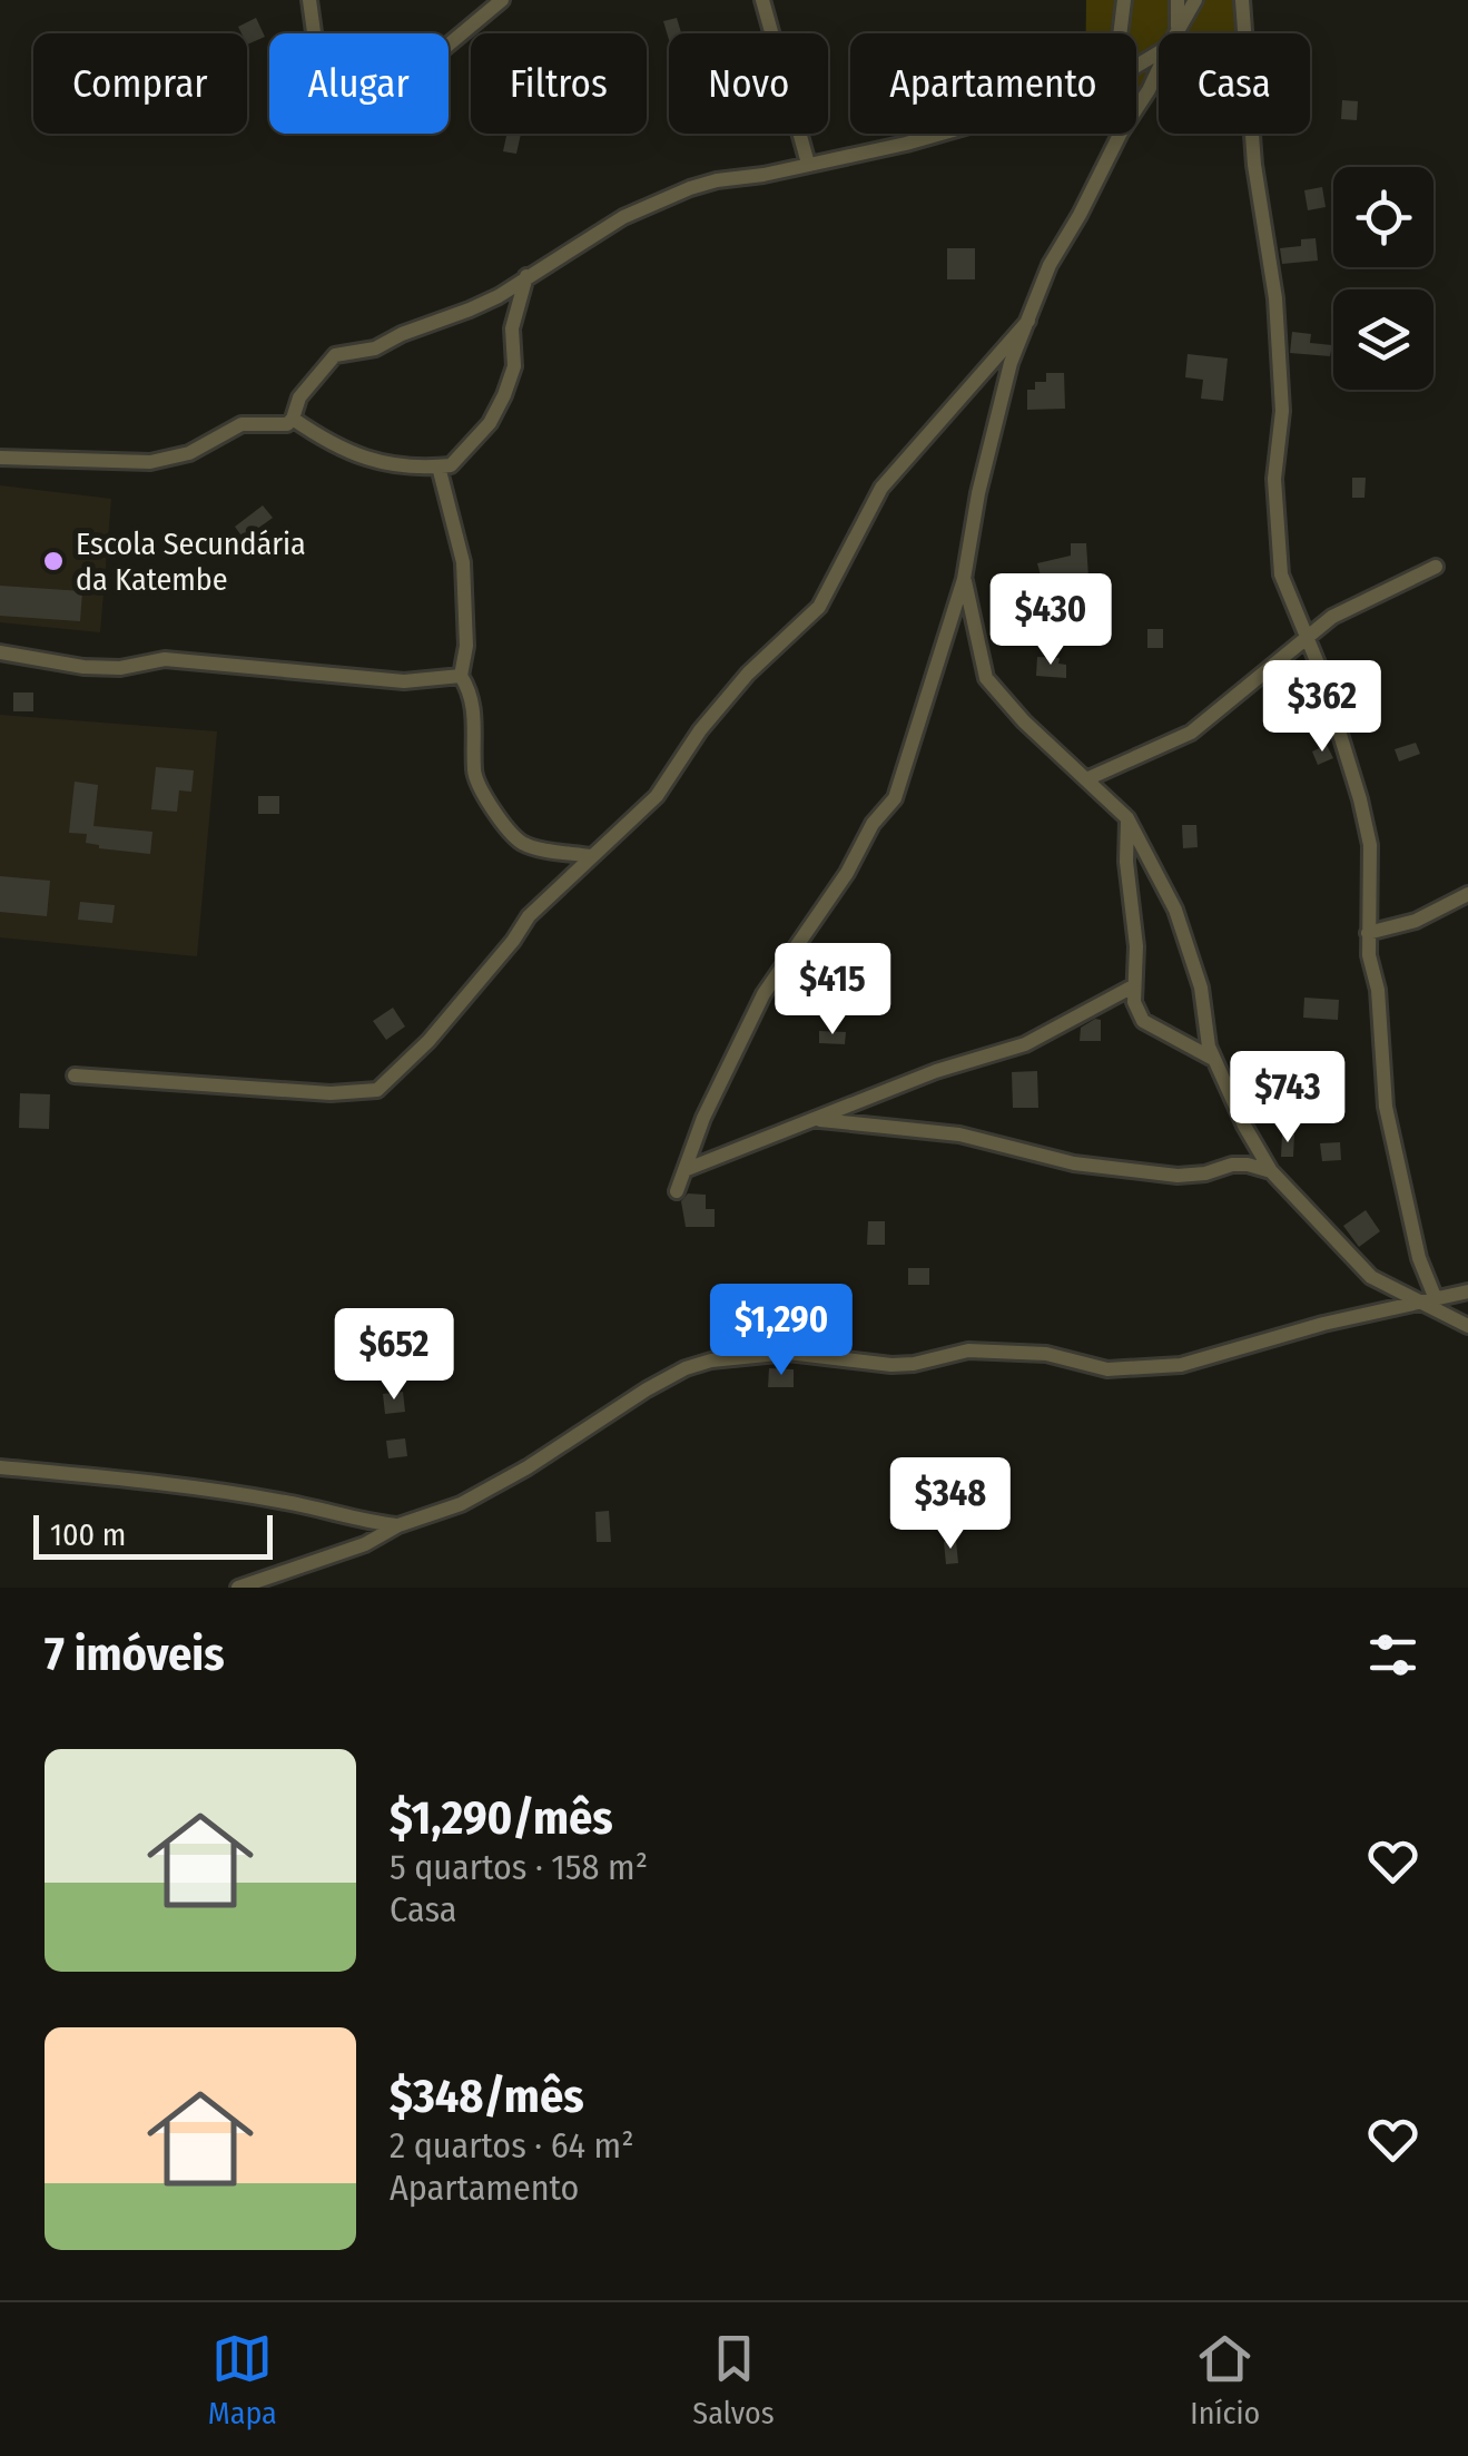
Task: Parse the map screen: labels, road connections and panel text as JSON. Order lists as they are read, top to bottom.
{
  "places": ["Escola Secundária da Katembe"],
  "scale_bar": "100 m",
  "page": {
    "chip": [
      "Comprar",
      "Alugar",
      "Filtros",
      "Novo",
      "Apartamento",
      "Casa"
    ],
    "price": [
      "$430",
      "$362",
      "$415",
      "$743",
      "$1,290",
      "$652",
      "$348"
    ],
    "scale": "100 m",
    "heading": "7 imóveis",
    "list": [
      {
        "name": "$1,290/mês",
        "note": "5 quartos · 158 m² · Casa"
      },
      {
        "name": "$348/mês",
        "note": "2 quartos · 64 m² · Apartamento"
      }
    ],
    "tabs": ["Mapa", "Salvos", "Início"]
  }
}
